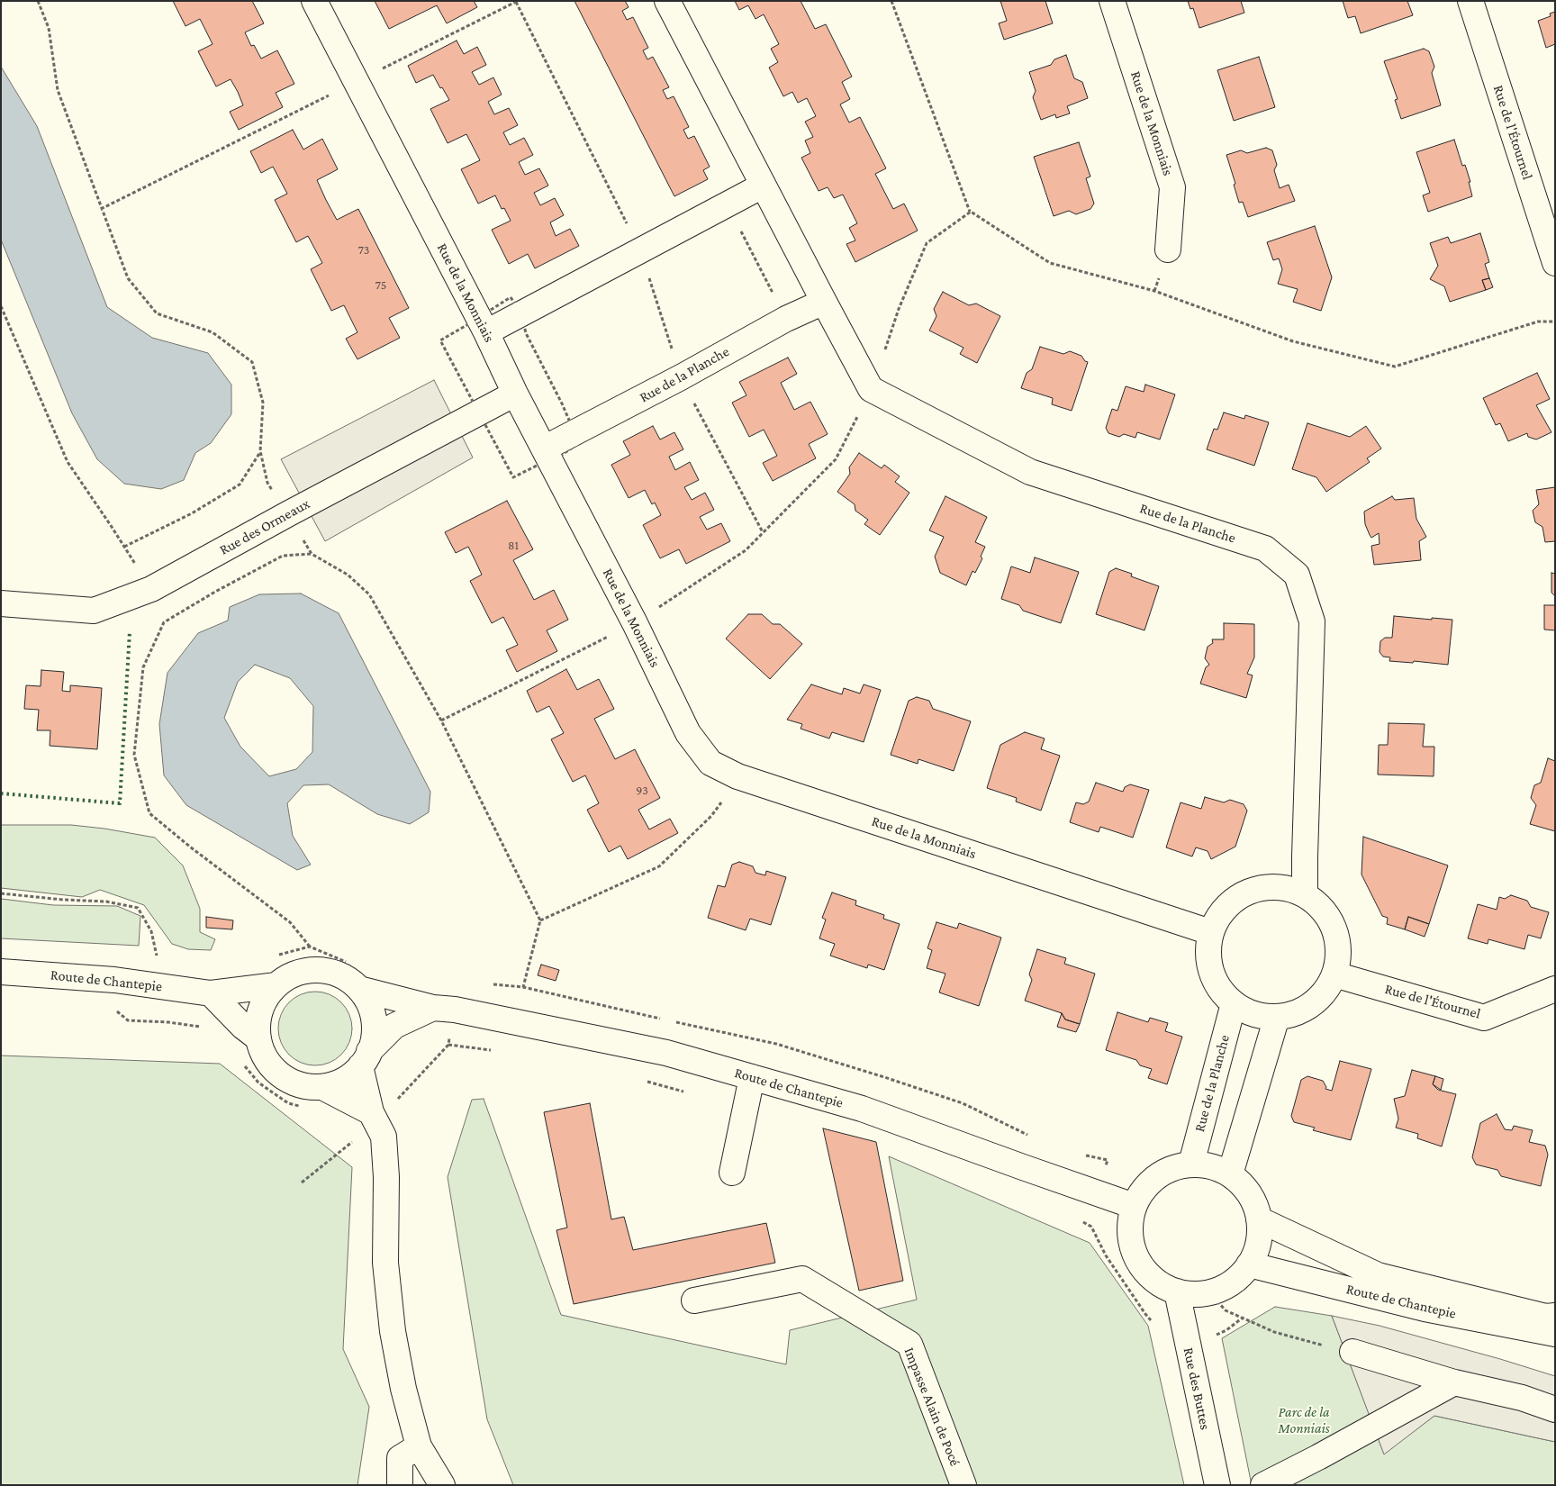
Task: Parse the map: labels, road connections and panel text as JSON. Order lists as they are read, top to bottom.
{
  "streets": {
    "street": [
      "Rue de la Monniais",
      "Rue de l'Étournel",
      "Rue de la Planche",
      "Rue des Ormeaux",
      "Route de Chantepie",
      "Rue des Buttes",
      "Impasse Alain de Pocé"
    ]
  },
  "crossings": [
    ["Rue de la Monniais", "Rue de l'Étournel"],
    ["Rue de la Monniais", "Rue de la Planche"],
    ["Rue de la Monniais", "Rue des Ormeaux"],
    ["Rue de l'Étournel", "Rue de la Planche"],
    ["Rue de la Planche", "Route de Chantepie"],
    ["Rue de la Planche", "Rue des Buttes"],
    ["Route de Chantepie", "Rue des Buttes"]
  ],
  "parks": ["Parc de la Monniais"],
  "house_numbers": [
    "73",
    "75",
    "81",
    "93"
  ]
}
